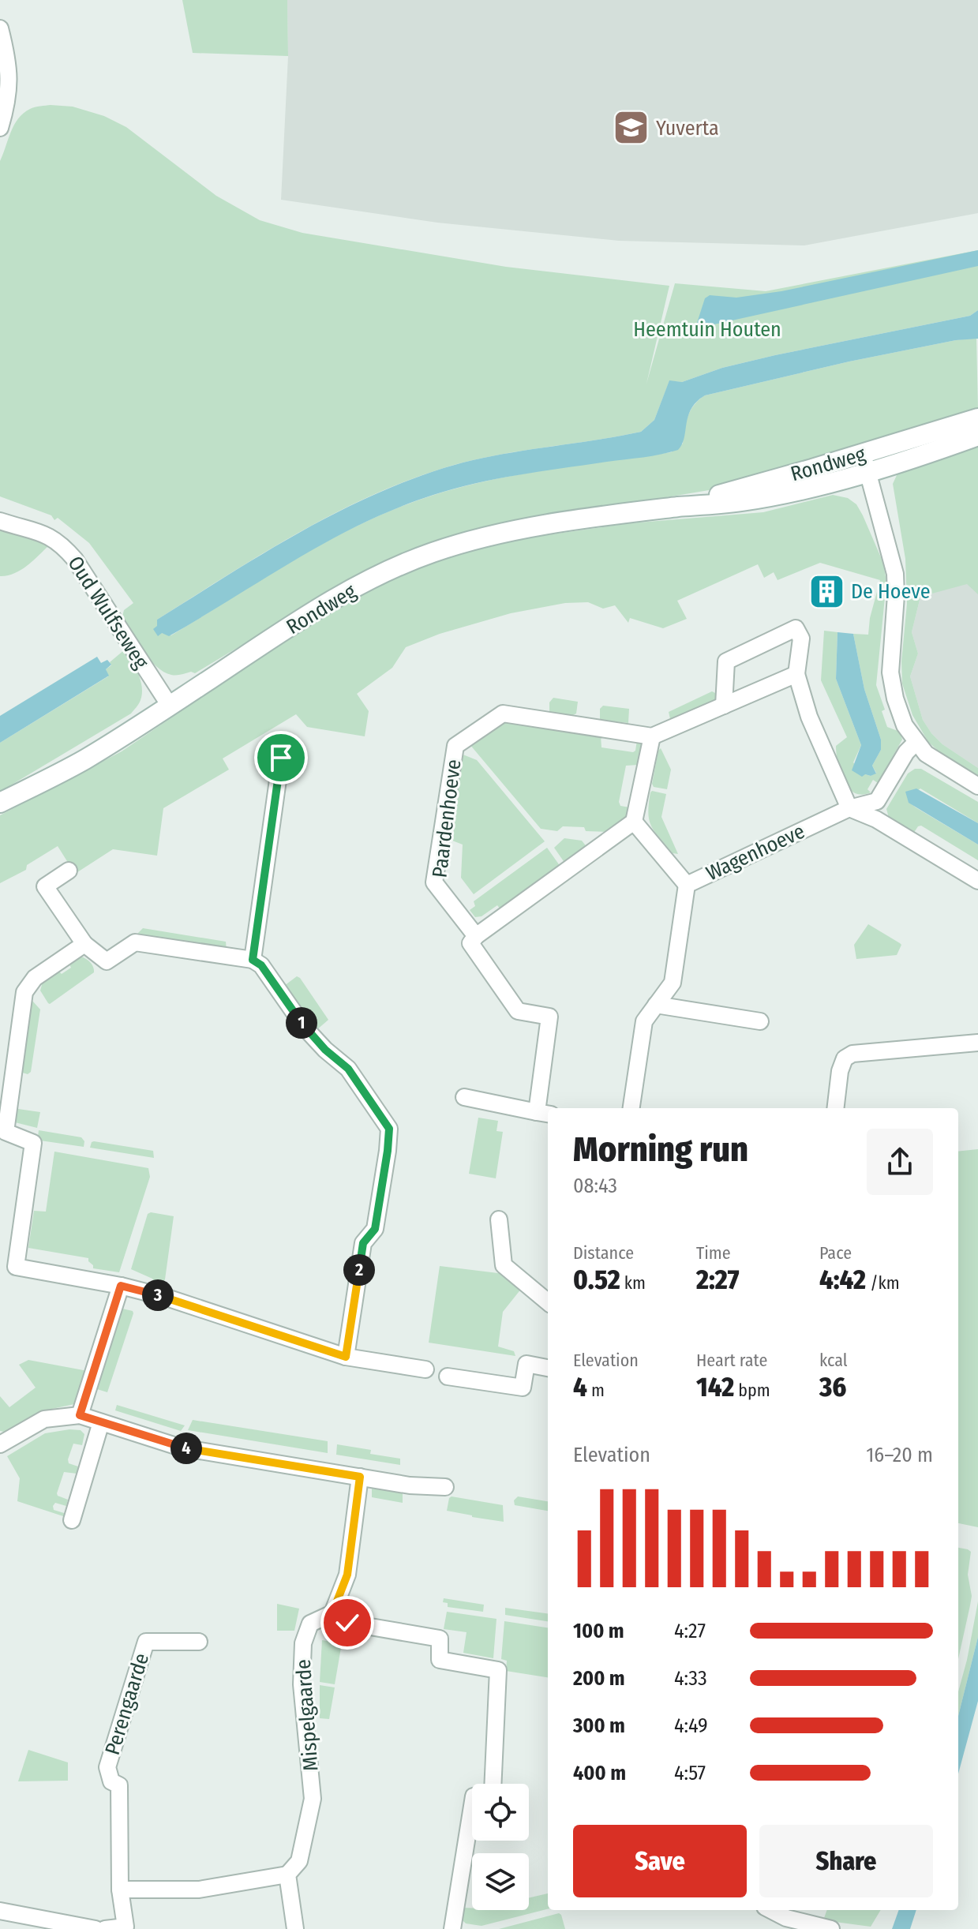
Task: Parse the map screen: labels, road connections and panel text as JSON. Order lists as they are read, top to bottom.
{
  "streets": {
    "main road": ["Rondweg"],
    "street": [
      "Oud Wulfseweg",
      "Paardenhoeve",
      "Wagenhoeve",
      "Perengaarde",
      "Mispelgaarde"
    ]
  },
  "crossings": [
    ["Rondweg", "Oud Wulfseweg"]
  ],
  "parks": ["Heemtuin Houten"],
  "places": {
    "school or university": ["Yuverta"],
    "building": ["De Hoeve"]
  },
  "page": {
    "pins": [
      "1",
      "2",
      "3",
      "4"
    ],
    "heading": ["Morning run", "08:43"],
    "stats": [
      ["Distance", "0.52 km"],
      ["Time", "2:27"],
      ["Pace", "4:42 /km"],
      ["Elevation", "4 m"],
      ["Heart rate", "142 bpm"],
      ["kcal", "36"]
    ],
    "chart": ["Elevation", "16–20 m"],
    "list": [
      {
        "name": "100 m",
        "note": "4:27"
      },
      {
        "name": "200 m",
        "note": "4:33"
      },
      {
        "name": "300 m",
        "note": "4:49"
      },
      {
        "name": "400 m",
        "note": "4:57"
      }
    ],
    "buttons": ["Save", "Share"]
  }
}
